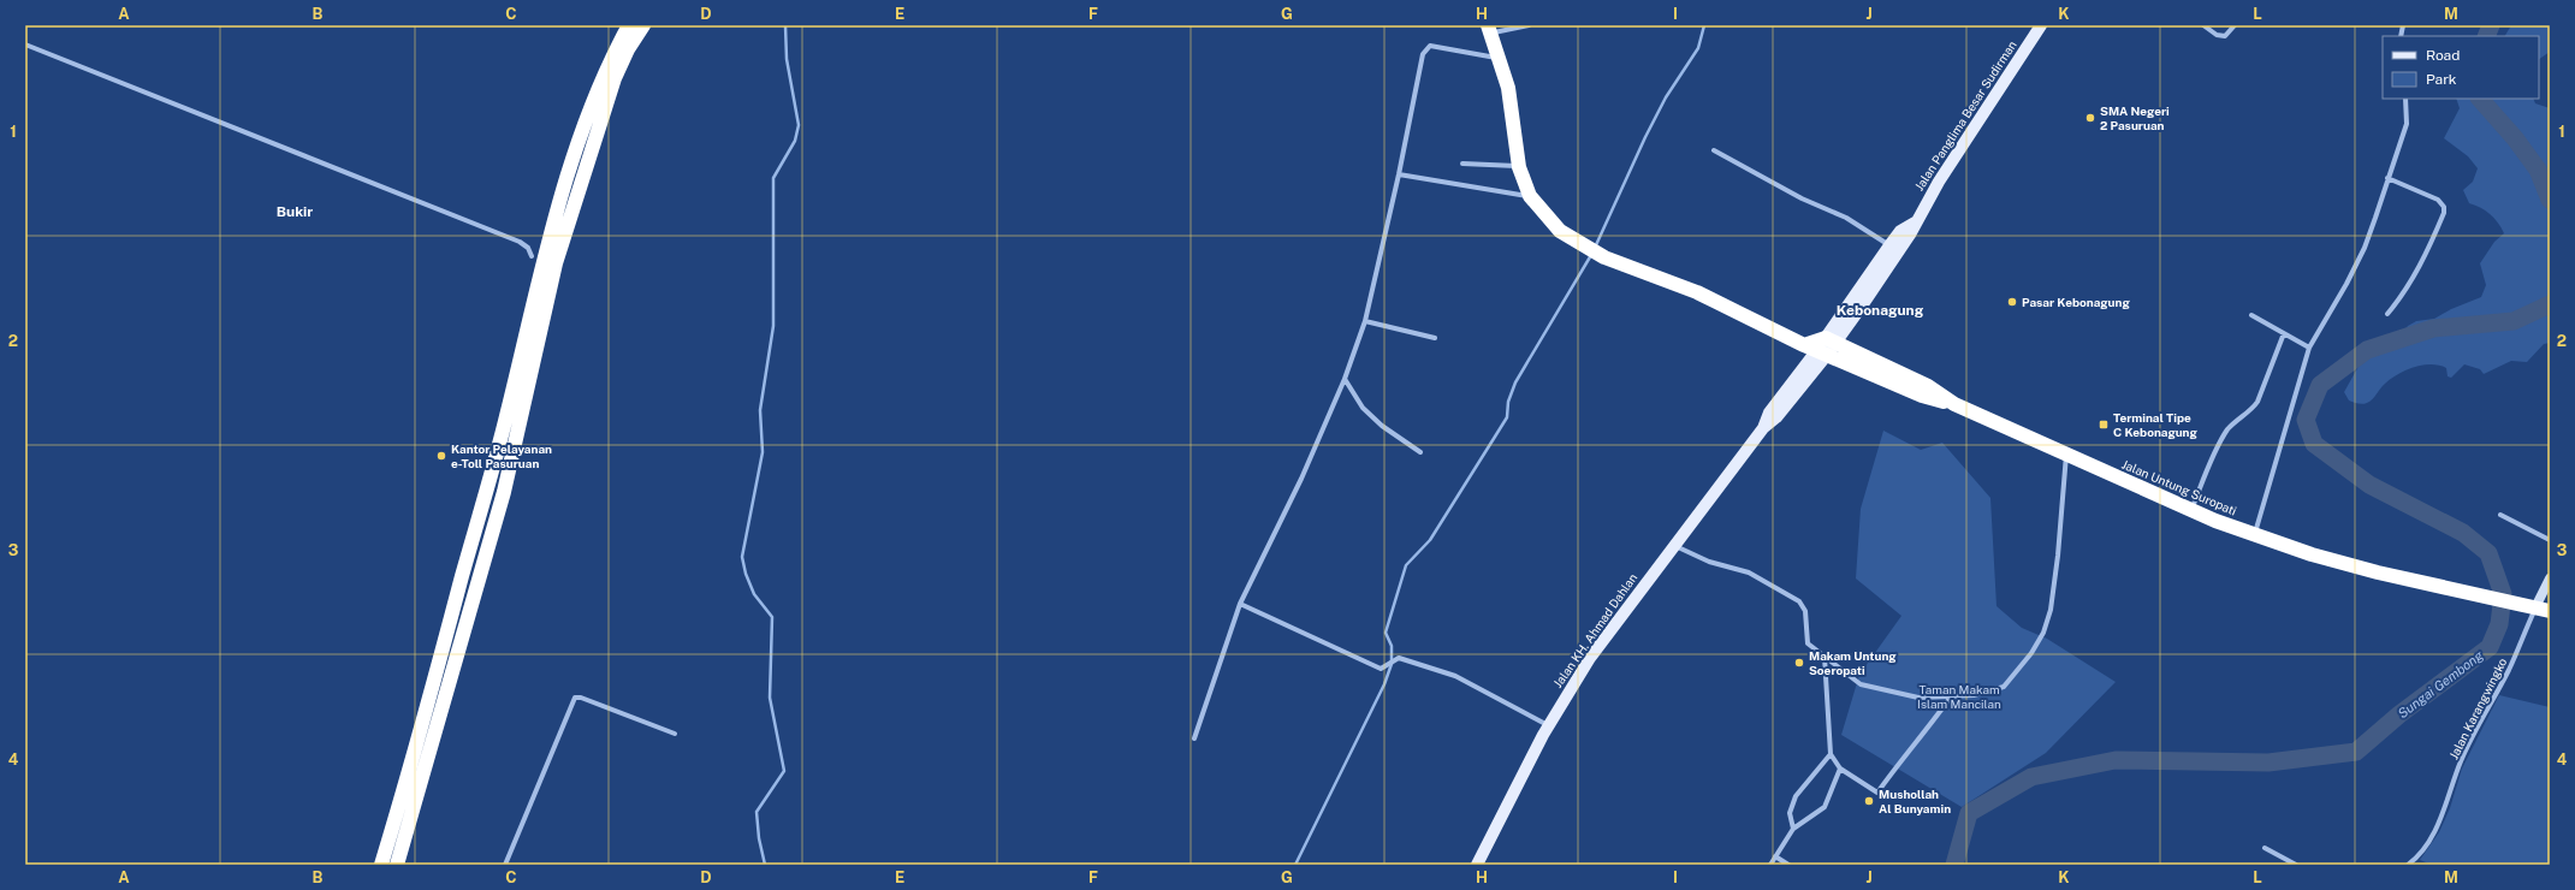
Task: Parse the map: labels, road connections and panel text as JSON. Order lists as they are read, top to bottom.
{
  "streets": {
    "highway": ["Jalan Untung Suropati"],
    "main road": ["Jalan Panglima Besar Sudirman", "Jalan KH. Ahmad Dahlan"],
    "street": ["Jalan Karangwingko"]
  },
  "crossings": [
    ["Jalan Panglima Besar Sudirman", "Jalan Untung Suropati"],
    ["Jalan Panglima Besar Sudirman", "Jalan KH. Ahmad Dahlan"],
    ["Jalan Untung Suropati", "Jalan KH. Ahmad Dahlan"],
    ["Jalan Untung Suropati", "Jalan Karangwingko"]
  ],
  "districts": ["Bukir", "Kebonagung"],
  "water": ["Sungai Gembong"],
  "parks": ["Taman Makam Islam Mancilan"],
  "places": {
    "other": [
      "SMA Negeri 2 Pasuruan",
      "Pasar Kebonagung",
      "Kantor Pelayanan e-Toll Pasuruan",
      "Makam Untung Soeropati",
      "Mushollah Al Bunyamin"
    ],
    "transit": ["Terminal Tipe C Kebonagung"]
  },
  "legend": ["Road", "Park"],
  "grid": {
    "columns": [
      "A",
      "B",
      "C",
      "D",
      "E",
      "F",
      "G",
      "H",
      "I",
      "J",
      "K",
      "L",
      "M"
    ],
    "rows": [
      "1",
      "2",
      "3",
      "4"
    ]
  }
}
